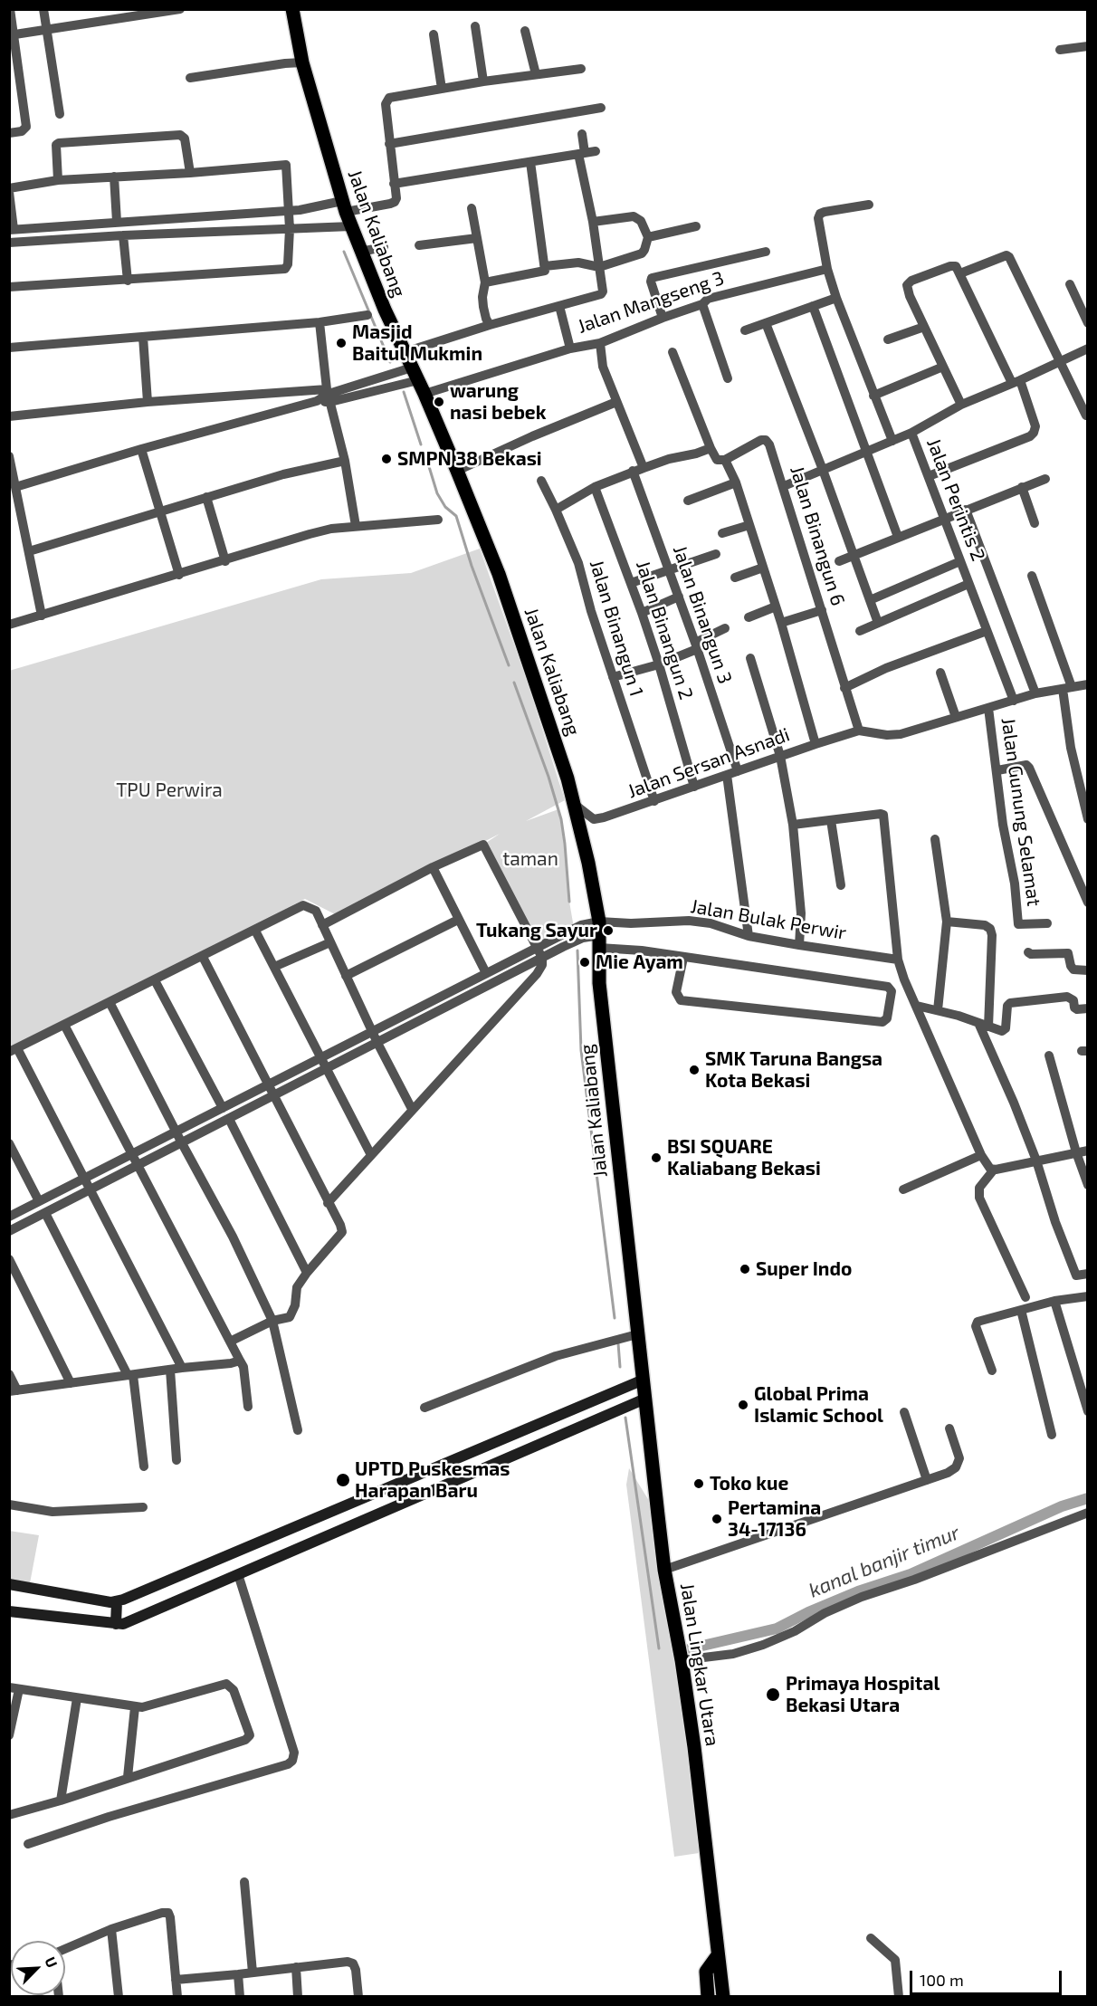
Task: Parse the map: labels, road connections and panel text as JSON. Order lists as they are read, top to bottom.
{
  "streets": {
    "main road": ["Jalan Kaliabang", "Jalan Lingkar Utara"],
    "street": [
      "Jalan Mangseng 3",
      "Jalan Perintis 2",
      "Jalan Binangun 6",
      "Jalan Binangun 3",
      "Jalan Binangun 1",
      "Jalan Binangun 2",
      "Jalan Sersan Asnadi",
      "Jalan Gunung Selamat",
      "Jalan Bulak Perwir"
    ]
  },
  "crossings": [
    ["Jalan Kaliabang", "Jalan Mangseng 3"],
    ["Jalan Kaliabang", "Jalan Sersan Asnadi"],
    ["Jalan Kaliabang", "Jalan Bulak Perwir"],
    ["Jalan Kaliabang", "Jalan Lingkar Utara"],
    ["Jalan Binangun 6", "Jalan Sersan Asnadi"],
    ["Jalan Binangun 3", "Jalan Sersan Asnadi"],
    ["Jalan Binangun 1", "Jalan Sersan Asnadi"],
    ["Jalan Binangun 2", "Jalan Sersan Asnadi"]
  ],
  "water": ["kanal banjir timur"],
  "parks": ["TPU Perwira", "taman"],
  "places": [
    "Masjid Baitul Mukmin",
    "warung nasi bebek",
    "SMPN 38 Bekasi",
    "Tukang Sayur",
    "Mie Ayam",
    "SMK Taruna Bangsa Kota Bekasi",
    "BSI SQUARE Kaliabang Bekasi",
    "Super Indo",
    "Global Prima Islamic School",
    "UPTD Puskesmas Harapan Baru",
    "Toko kue",
    "Pertamina 34-17136",
    "Primaya Hospital Bekasi Utara"
  ],
  "scale_bar": "100 m",
  "north": "top right"
}
